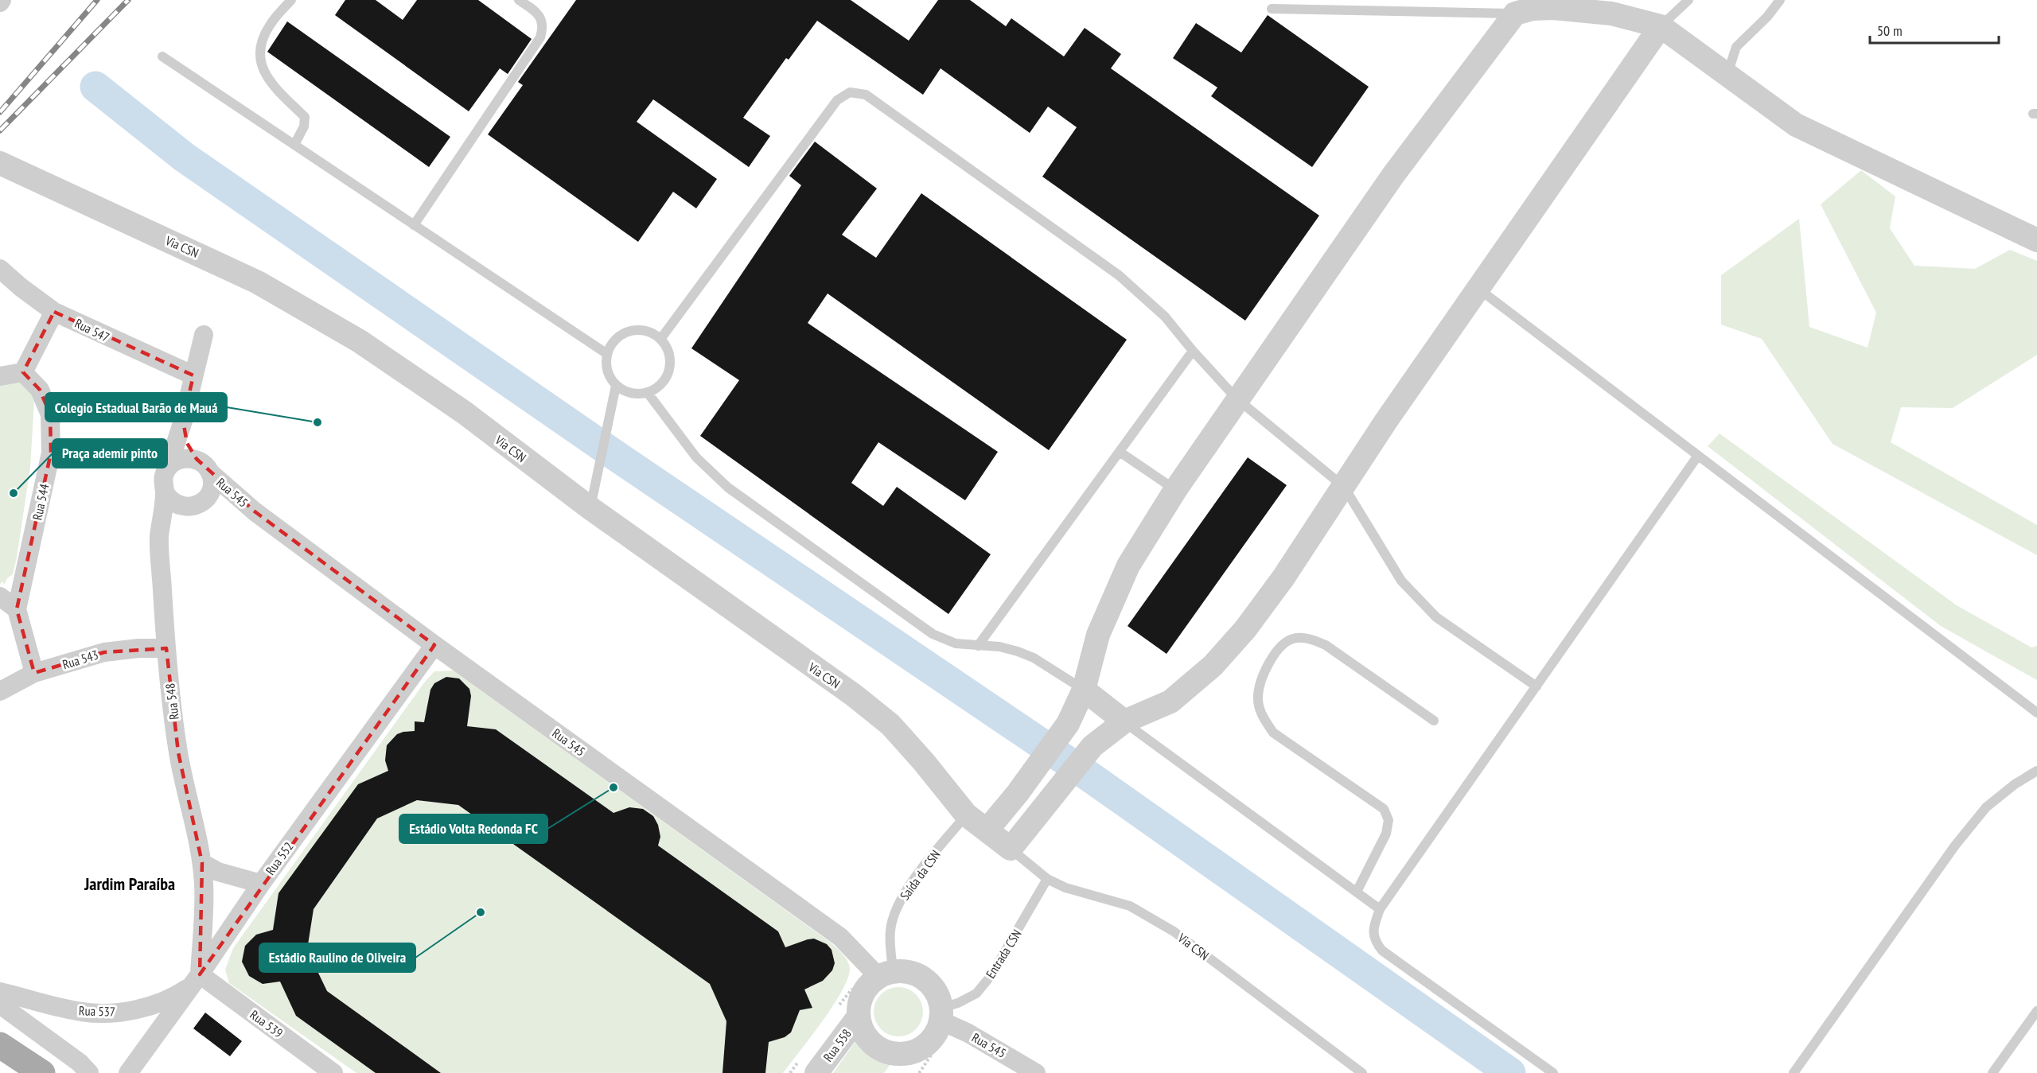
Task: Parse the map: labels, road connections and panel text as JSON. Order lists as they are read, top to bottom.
{
  "streets": {
    "street": [
      "Via CSN",
      "Rua 547",
      "Rua 545",
      "Rua 544",
      "Rua 543",
      "Rua 548",
      "Rua 552",
      "Rua 537",
      "Rua 539",
      "Rua 558"
    ],
    "lane": ["Saída da CSN", "Entrada CSN"]
  },
  "crossings": [
    ["Via CSN", "Saída da CSN"],
    ["Via CSN", "Entrada CSN"],
    ["Rua 545", "Rua 548"],
    ["Rua 545", "Rua 552"],
    ["Rua 545", "Saída da CSN"],
    ["Rua 545", "Entrada CSN"],
    ["Rua 544", "Rua 543"],
    ["Rua 543", "Rua 548"],
    ["Rua 548", "Rua 552"],
    ["Rua 548", "Rua 537"],
    ["Rua 548", "Rua 539"],
    ["Rua 552", "Rua 537"],
    ["Rua 552", "Rua 539"],
    ["Rua 537", "Rua 539"]
  ],
  "districts": ["Jardim Paraíba"],
  "places": [
    "Colegio Estadual Barão de Mauá",
    "Praça ademir pinto",
    "Estádio Volta Redonda FC",
    "Estádio Raulino de Oliveira"
  ],
  "scale_bar": "50 m"
}
